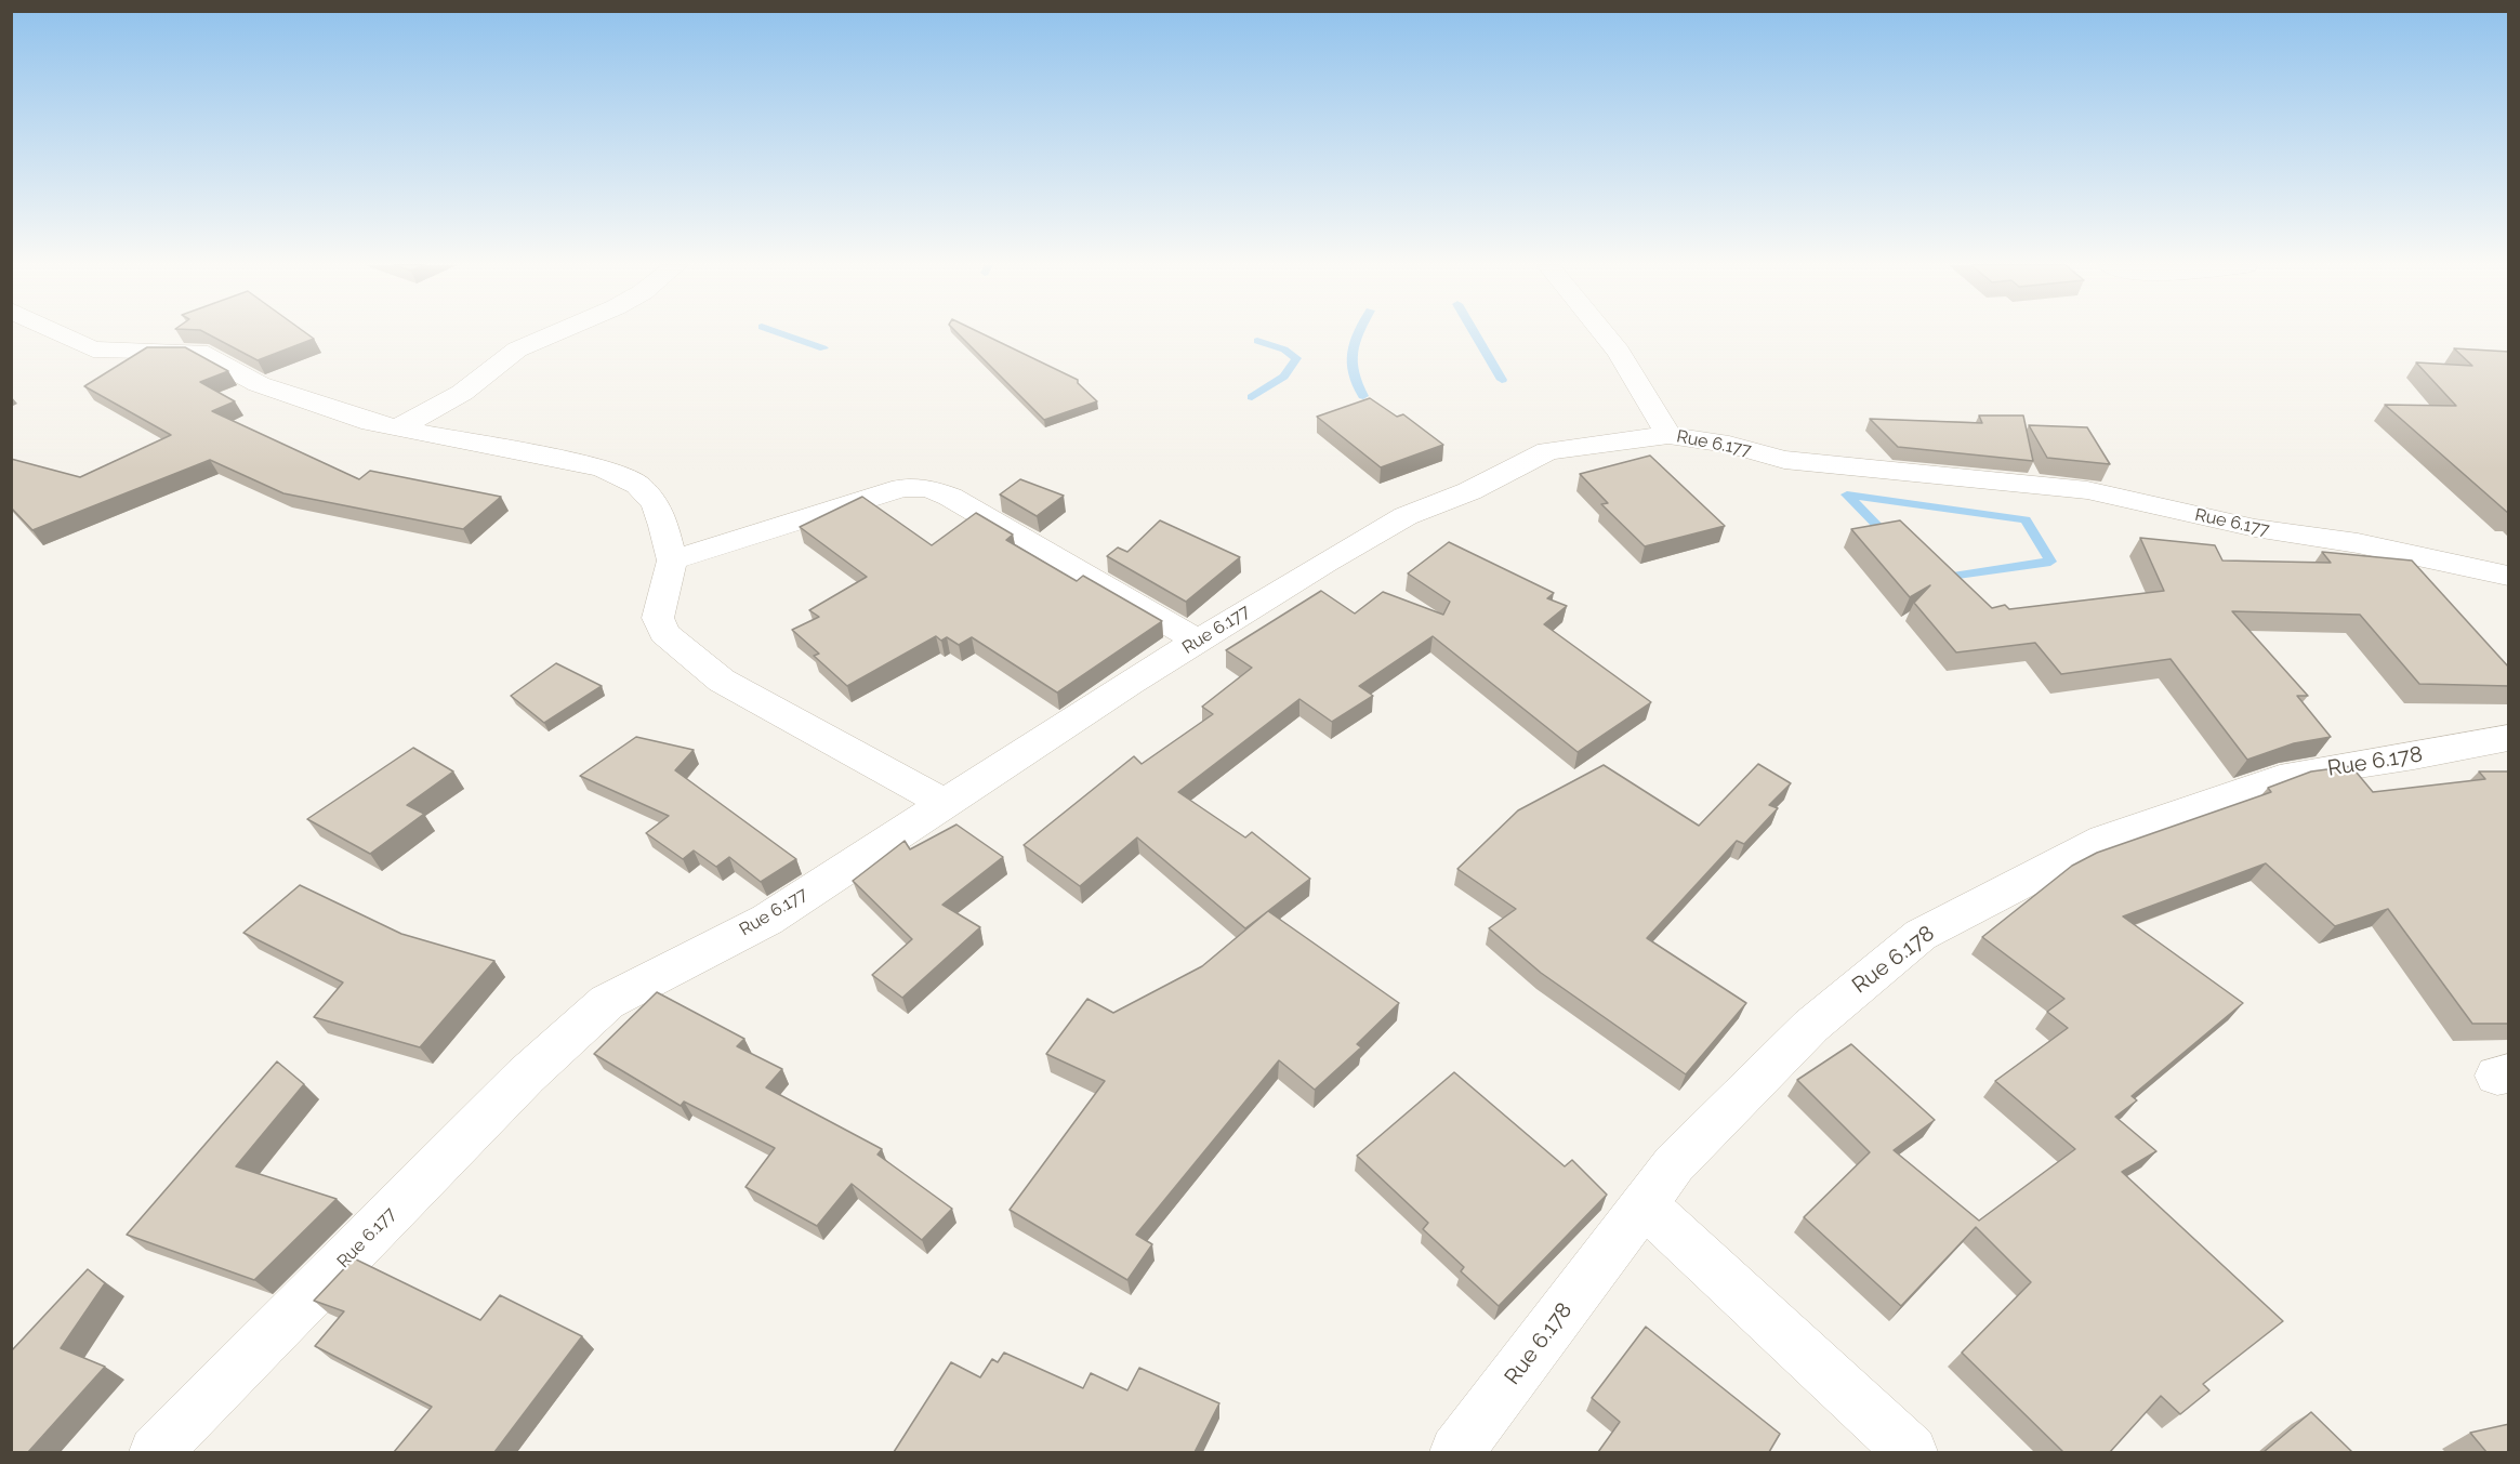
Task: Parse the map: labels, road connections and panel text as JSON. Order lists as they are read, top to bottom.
{
  "streets": {
    "street": ["Rue 6.177", "Rue 6.178"]
  }
}
